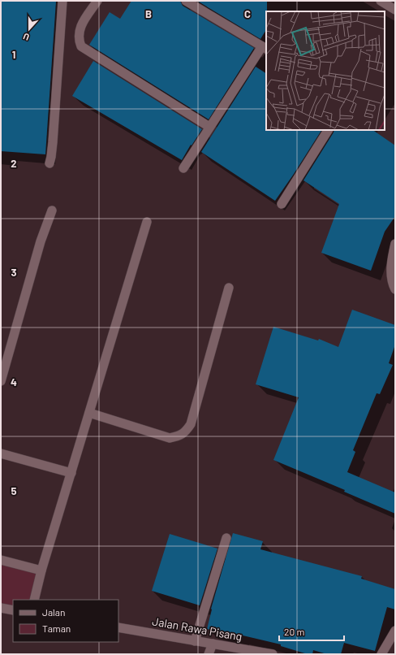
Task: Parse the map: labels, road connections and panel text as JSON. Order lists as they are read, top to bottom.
{
  "streets": {
    "street": ["Jalan Rawa Pisang"]
  },
  "legend": ["Jalan", "Taman"],
  "scale_bar": "20 m",
  "north": "bottom",
  "grid": {
    "columns": ["B", "C"],
    "rows": [
      "1",
      "2",
      "3",
      "4",
      "5"
    ]
  }
}
